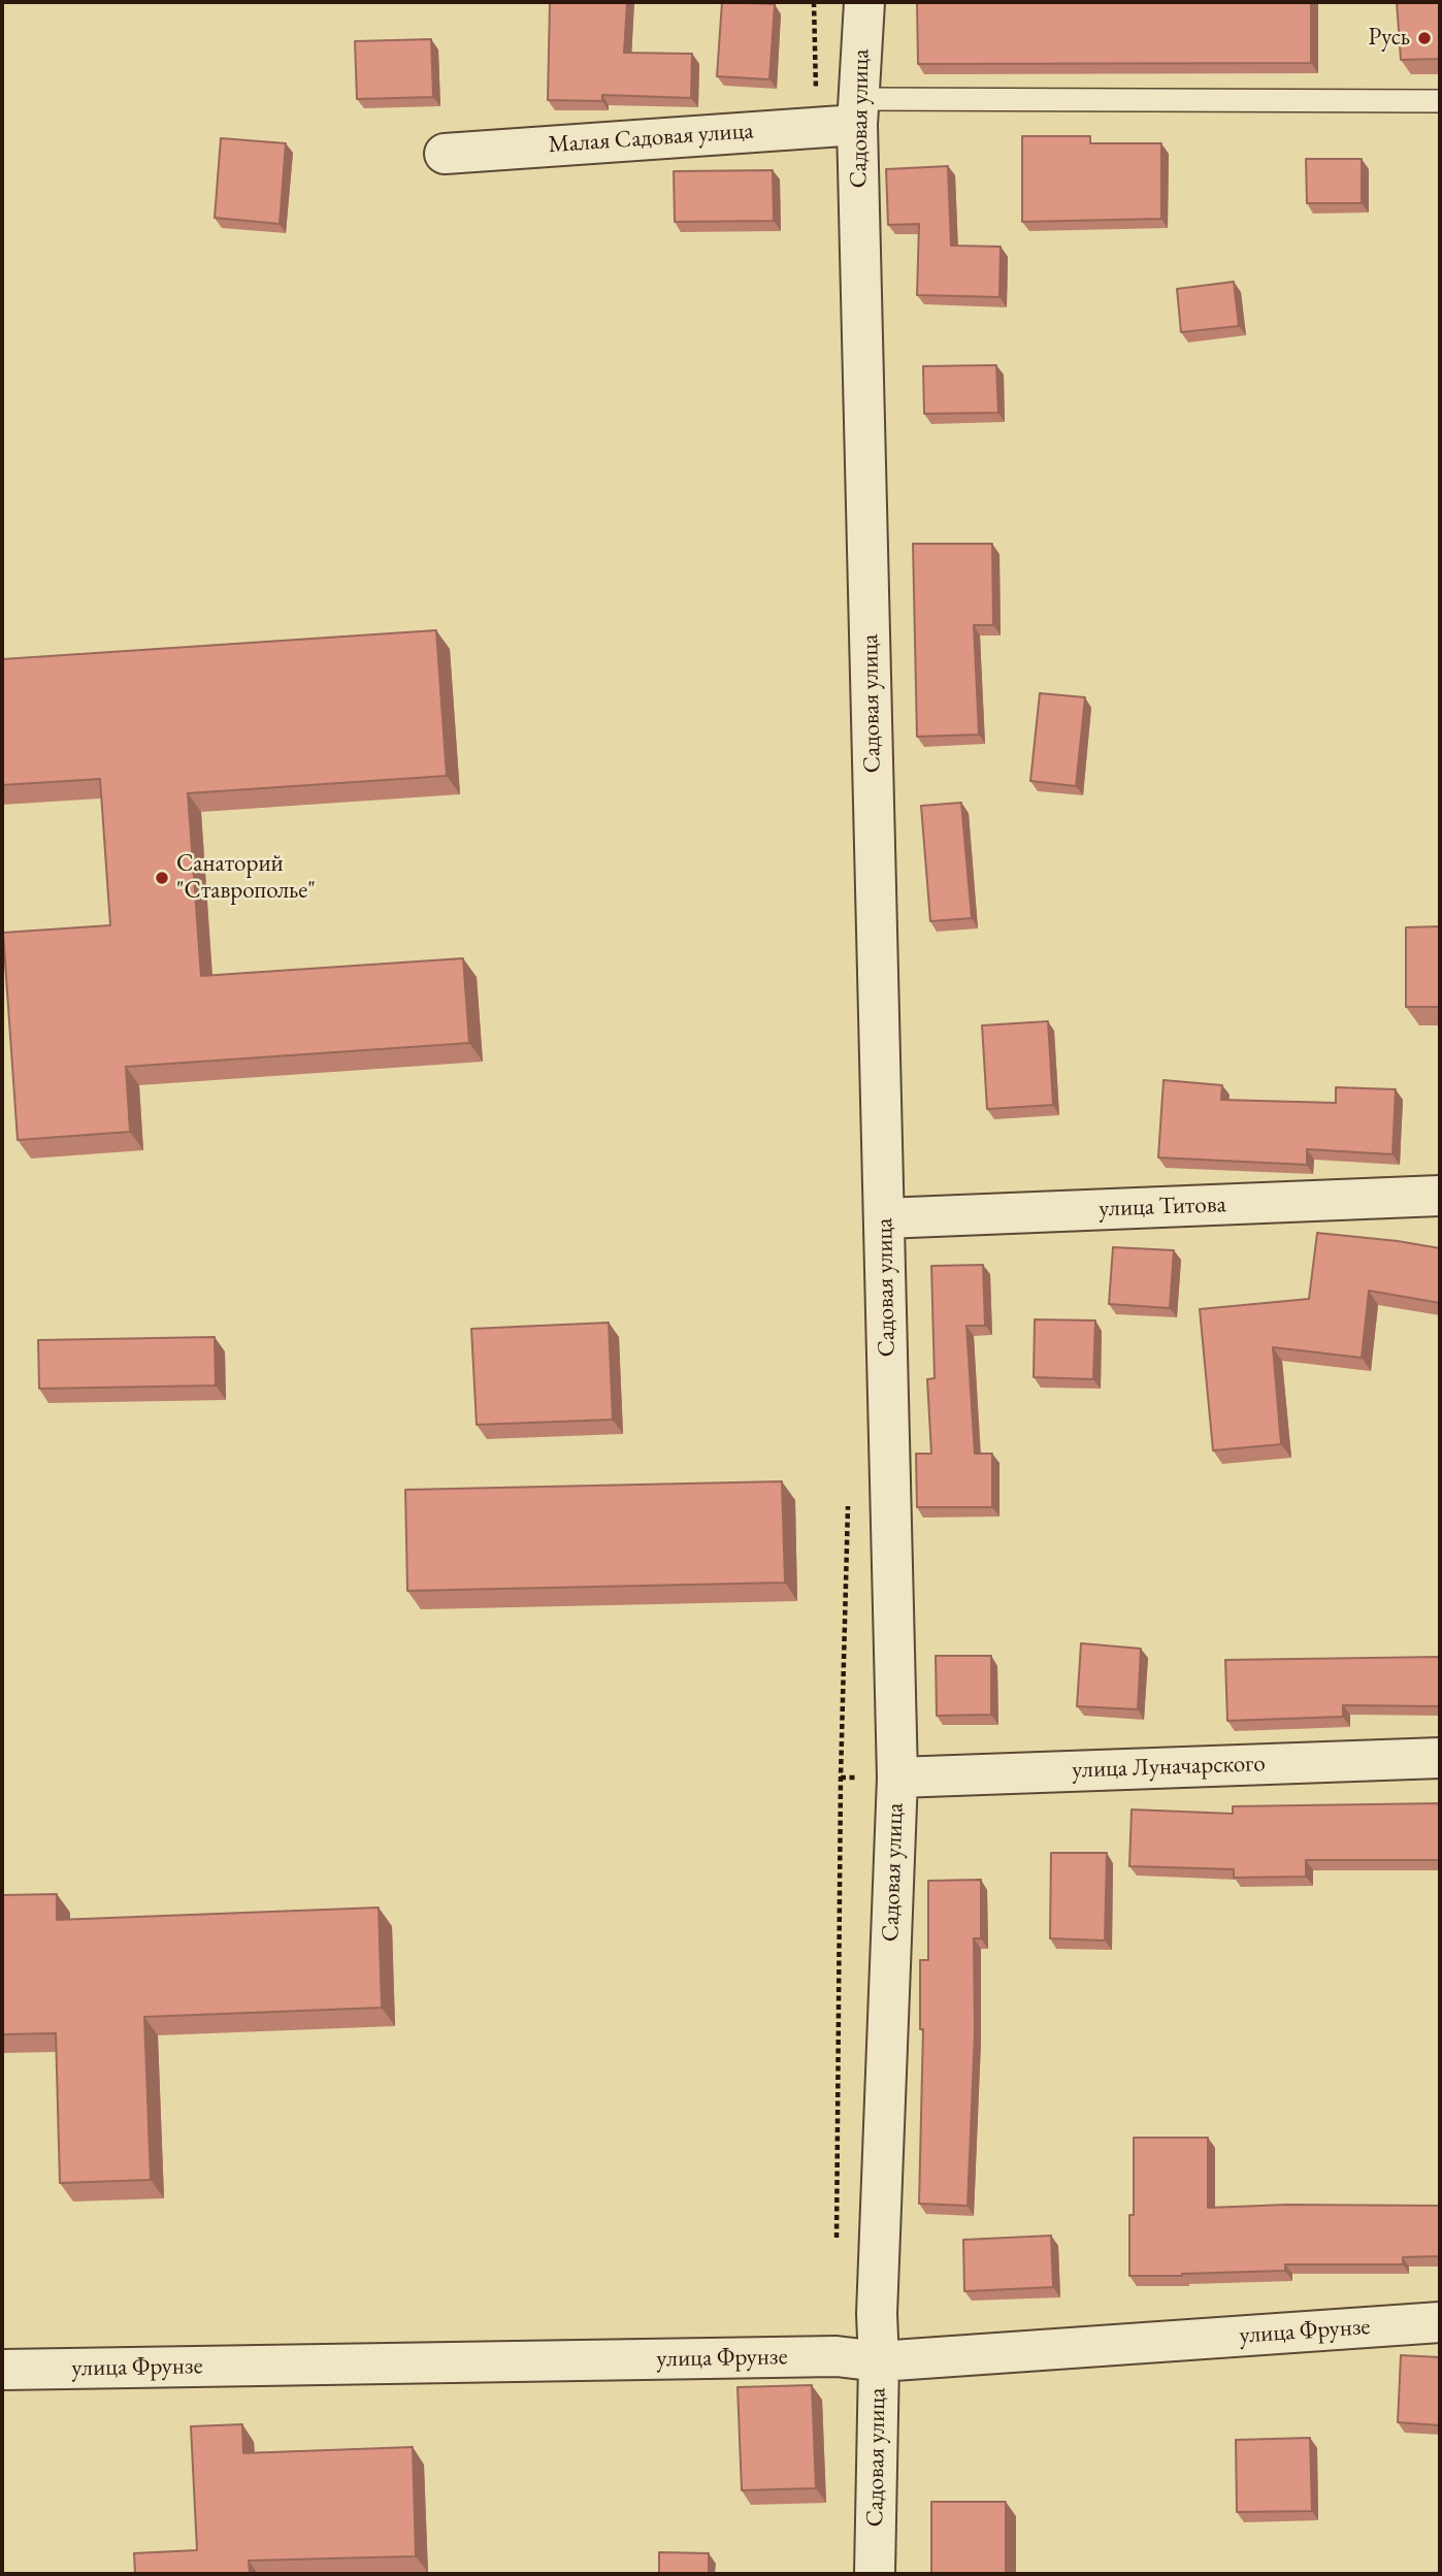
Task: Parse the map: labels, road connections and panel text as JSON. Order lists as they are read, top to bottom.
{
  "streets": {
    "street": [
      "Садовая улица",
      "Малая Садовая улица",
      "улица Титова",
      "улица Луначарского",
      "улица Фрунзе"
    ]
  },
  "crossings": [
    ["Садовая улица", "Малая Садовая улица"],
    ["Садовая улица", "улица Титова"],
    ["Садовая улица", "улица Луначарского"],
    ["Садовая улица", "улица Фрунзе"]
  ],
  "places": ["Русь", "Санаторий \"Ставрополье\""]
}
